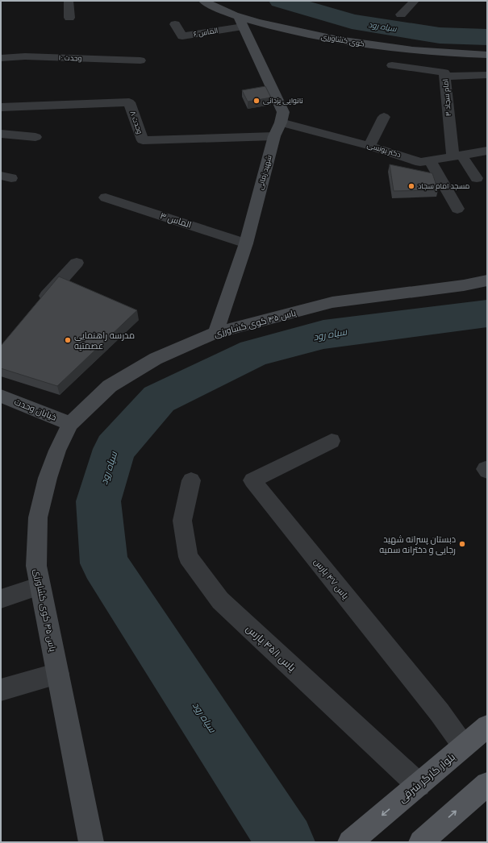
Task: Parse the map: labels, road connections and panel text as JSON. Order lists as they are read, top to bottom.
{
  "streets": {
    "main road": ["بلوار کارگر شرقی"],
    "street": [
      "الماس ۶",
      "کوی کشاورزی",
      "وحدت ۱۰",
      "امام سجاد ۳",
      "وحدت ۸",
      "دکتر یونسی",
      "شهید زمانی",
      "الماس ۳",
      "یاس ۴۵ کوی کشاورزی",
      "خیابان وحدت",
      "یاس ۴۷ پارس",
      "یاس ۴۵/۱ پارس"
    ]
  },
  "crossings": [
    ["الماس ۶", "کوی کشاورزی"],
    ["الماس ۶", "شهید زمانی"],
    ["کوی کشاورزی", "شهید زمانی"],
    ["امام سجاد ۳", "دکتر یونسی"],
    ["وحدت ۸", "شهید زمانی"],
    ["دکتر یونسی", "شهید زمانی"],
    ["شهید زمانی", "الماس ۳"],
    ["شهید زمانی", "یاس ۴۵ کوی کشاورزی"],
    ["یاس ۴۵ کوی کشاورزی", "خیابان وحدت"],
    ["یاس ۴۷ پارس", "بلوار کارگر شرقی"],
    ["یاس ۴۵/۱ پارس", "بلوار کارگر شرقی"]
  ],
  "water": ["سیاه رود"],
  "places": [
    "نانوایی یزدانی",
    "مسجد امام سجاد",
    "مدرسه راهنمایی عصمتیه",
    "دبستان پسرانه شهید رجایی و دخترانه سمیه"
  ]
}
